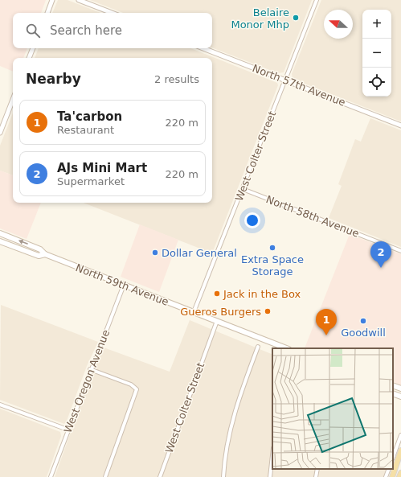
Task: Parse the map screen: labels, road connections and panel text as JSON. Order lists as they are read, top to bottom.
{
  "streets": {
    "main road": ["North 59th Avenue"],
    "street": [
      "North 57th Avenue",
      "West Colter Street",
      "North 58th Avenue",
      "West Oregon Avenue"
    ]
  },
  "crossings": [
    ["North 57th Avenue", "West Colter Street"],
    ["West Colter Street", "North 58th Avenue"],
    ["West Colter Street", "North 59th Avenue"],
    ["North 59th Avenue", "West Oregon Avenue"]
  ],
  "places": [
    "Belaire Monor Mhp",
    "Extra Space Storage",
    "Dollar General",
    "Jack in the Box",
    "Gueros Burgers",
    "Goodwill"
  ],
  "north": "left",
  "page": {
    "map_buttons": ["+", "−"],
    "search": "Search here",
    "heading": ["Nearby", "2 results"],
    "list": [
      {
        "mark": "1",
        "name": "Ta'carbon",
        "note": "Restaurant",
        "value": "220 m"
      },
      {
        "mark": "2",
        "name": "AJs Mini Mart",
        "note": "Supermarket",
        "value": "220 m"
      }
    ],
    "pins": ["2", "1"]
  }
}
